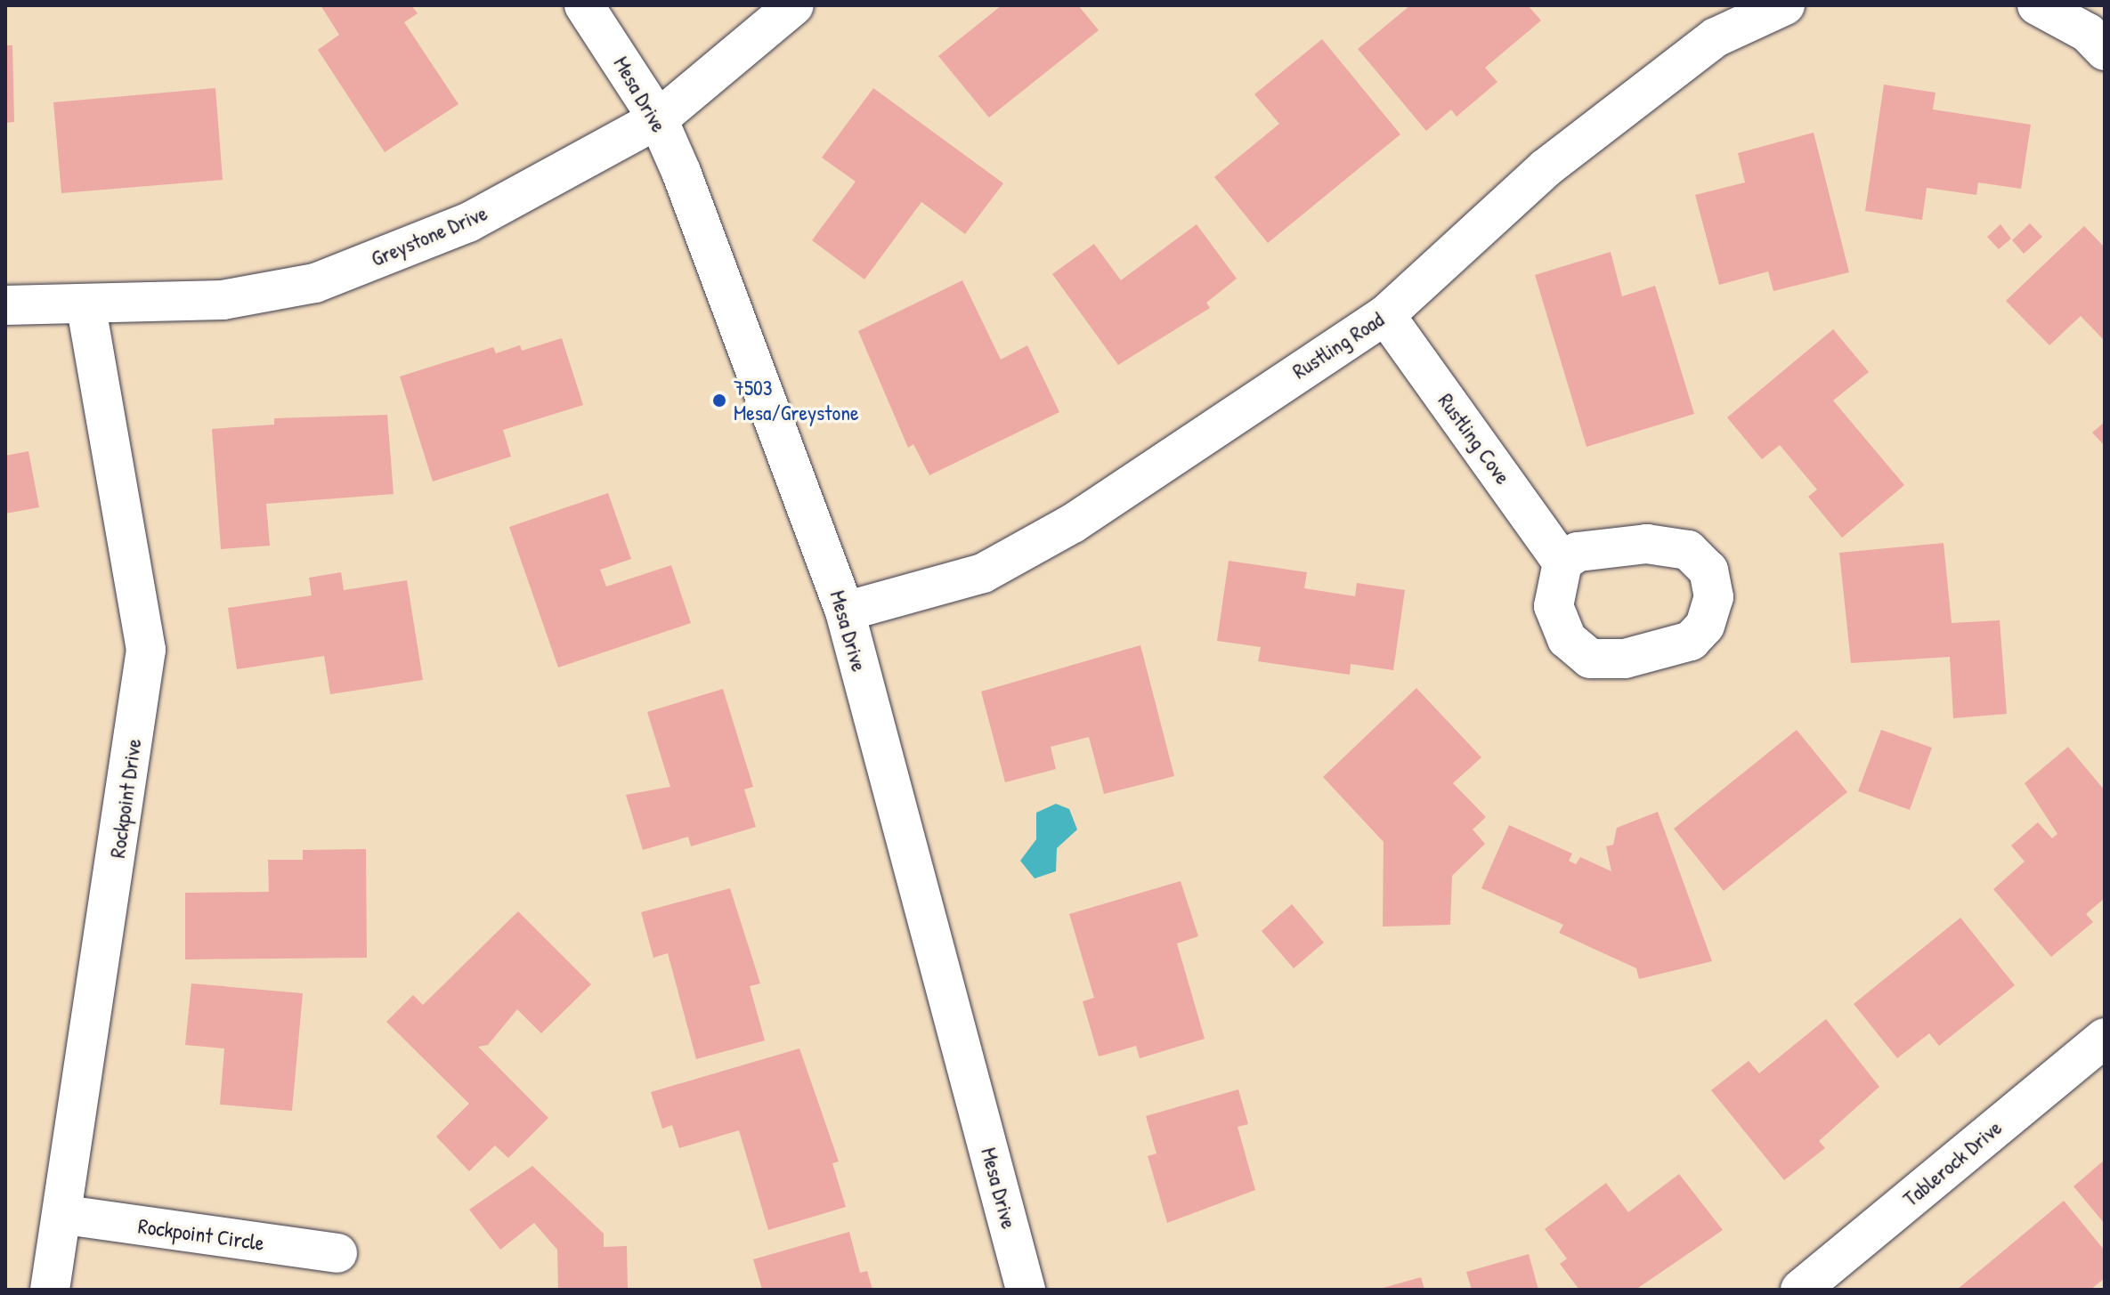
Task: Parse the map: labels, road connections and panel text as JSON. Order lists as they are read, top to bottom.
{
  "streets": {
    "street": [
      "Mesa Drive",
      "Greystone Drive",
      "Rustling Road",
      "Rustling Cove",
      "Rockpoint Drive",
      "Tablerock Drive",
      "Rockpoint Circle"
    ]
  },
  "crossings": [
    ["Mesa Drive", "Greystone Drive"],
    ["Mesa Drive", "Rustling Road"],
    ["Greystone Drive", "Rockpoint Drive"],
    ["Rustling Road", "Rustling Cove"],
    ["Rockpoint Drive", "Rockpoint Circle"]
  ],
  "places": ["7503 Mesa/Greystone"]
}
